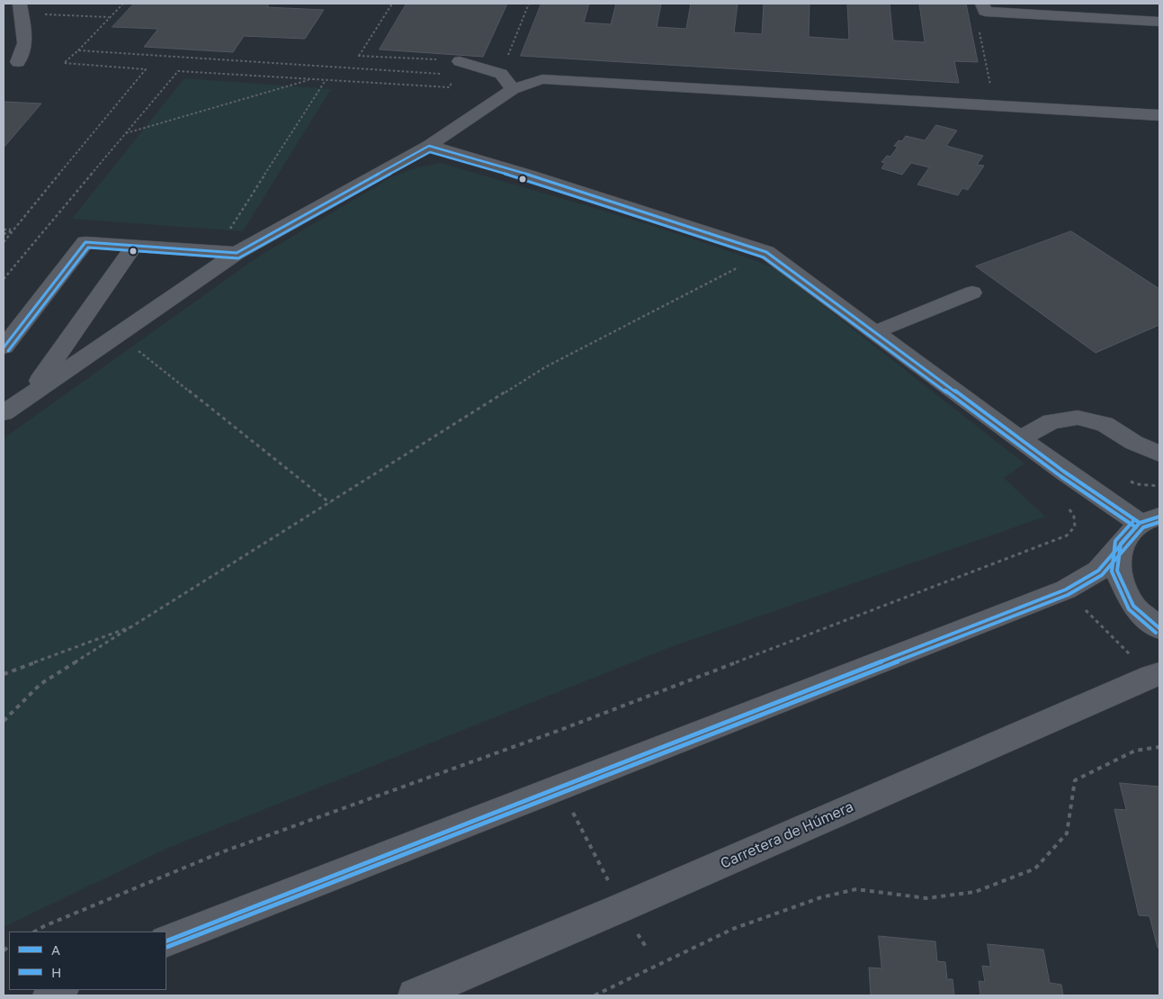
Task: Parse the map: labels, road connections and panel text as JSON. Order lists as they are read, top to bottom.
{
  "streets": {
    "street": ["Carretera de Húmera"]
  },
  "lines": ["transit line A", "transit line H"],
  "legend": ["A", "H"]
}
